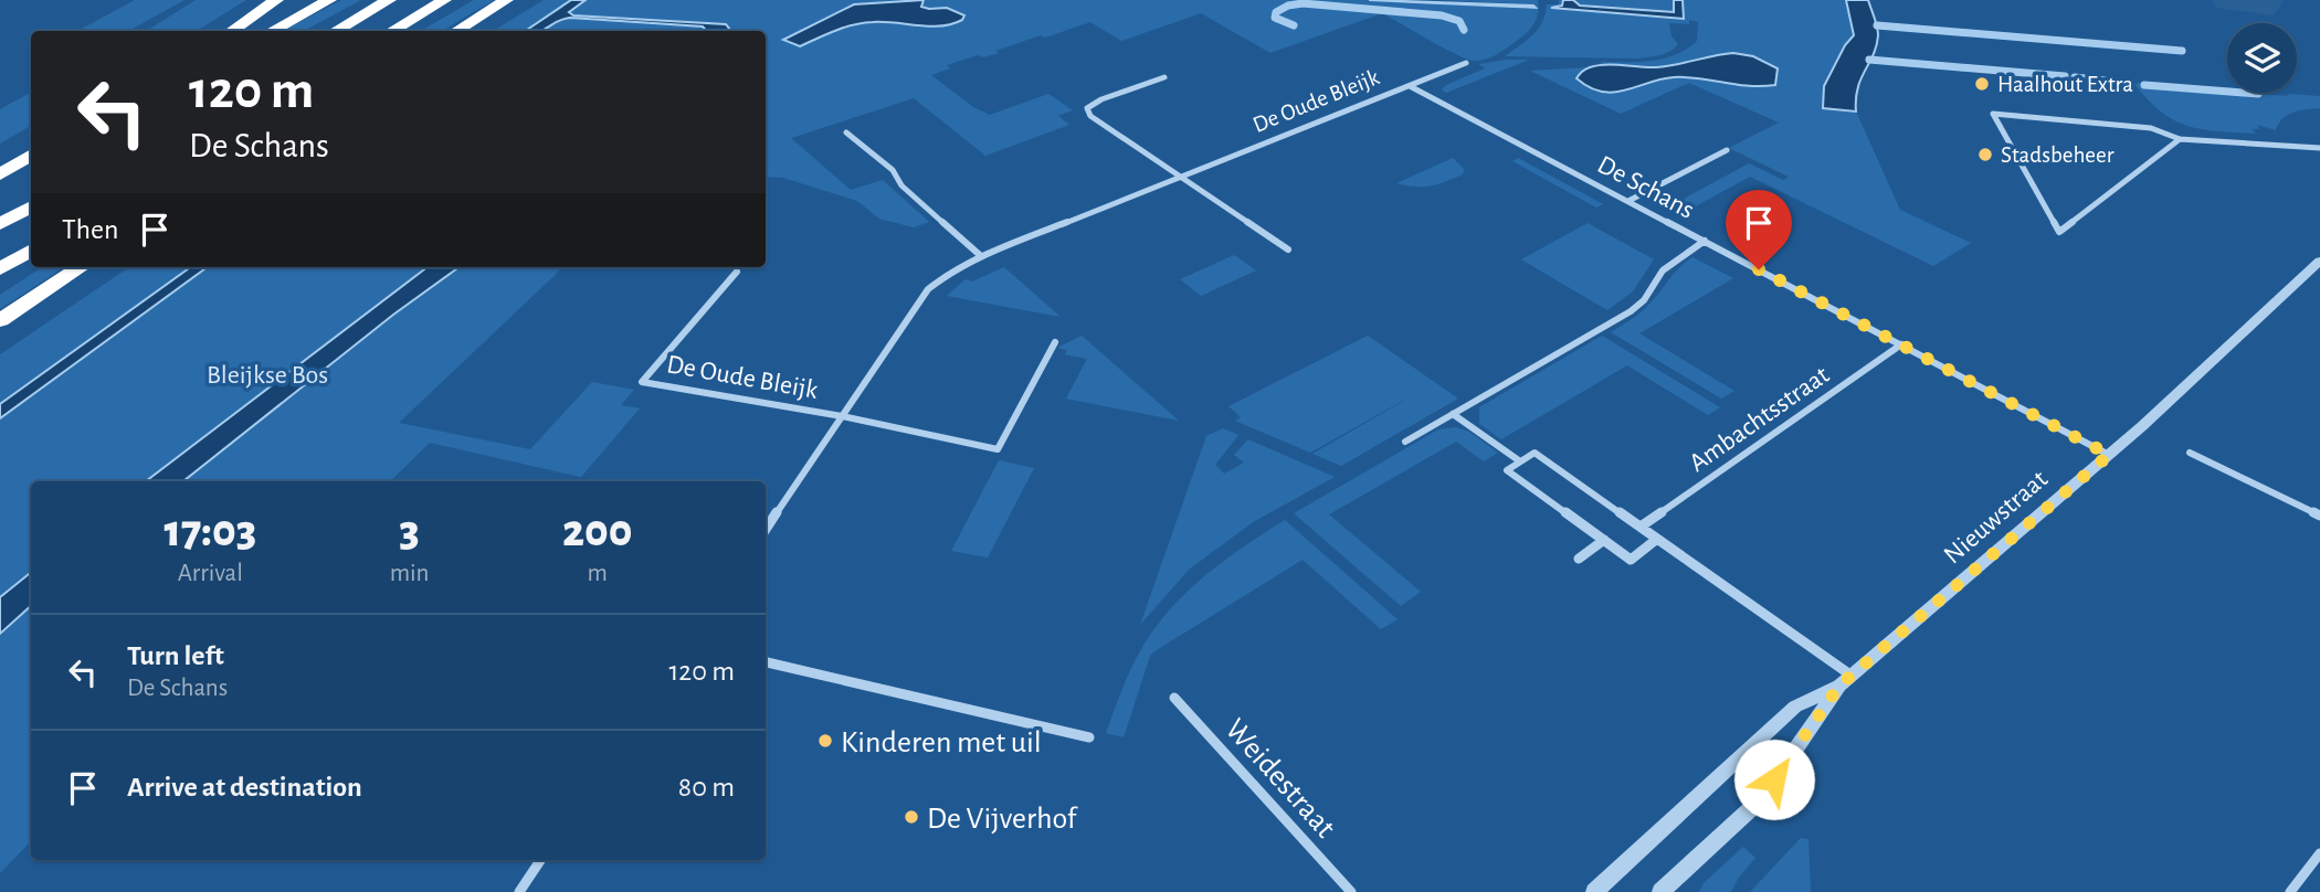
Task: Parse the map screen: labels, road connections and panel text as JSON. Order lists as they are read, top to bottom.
{
  "streets": {
    "street": [
      "De Oude Bleijk",
      "De Schans",
      "Ambachtsstraat",
      "Nieuwstraat",
      "Weidestraat"
    ]
  },
  "crossings": [
    ["De Oude Bleijk", "De Schans"],
    ["De Schans", "Ambachtsstraat"],
    ["De Schans", "Nieuwstraat"]
  ],
  "parks": ["Bleijkse Bos"],
  "places": [
    "Haalhout Extra",
    "Stadsbeheer",
    "Kinderen met uil",
    "De Vijverhof"
  ],
  "page": {
    "turn": ["120 m", "De Schans"],
    "then": "Then",
    "eta": [
      "17:03",
      "Arrival",
      "3",
      "min",
      "200",
      "m"
    ],
    "list": [
      {
        "name": "Turn left",
        "note": "De Schans",
        "value": "120 m"
      },
      {
        "name": "Arrive at destination",
        "value": "80 m"
      }
    ]
  }
}
